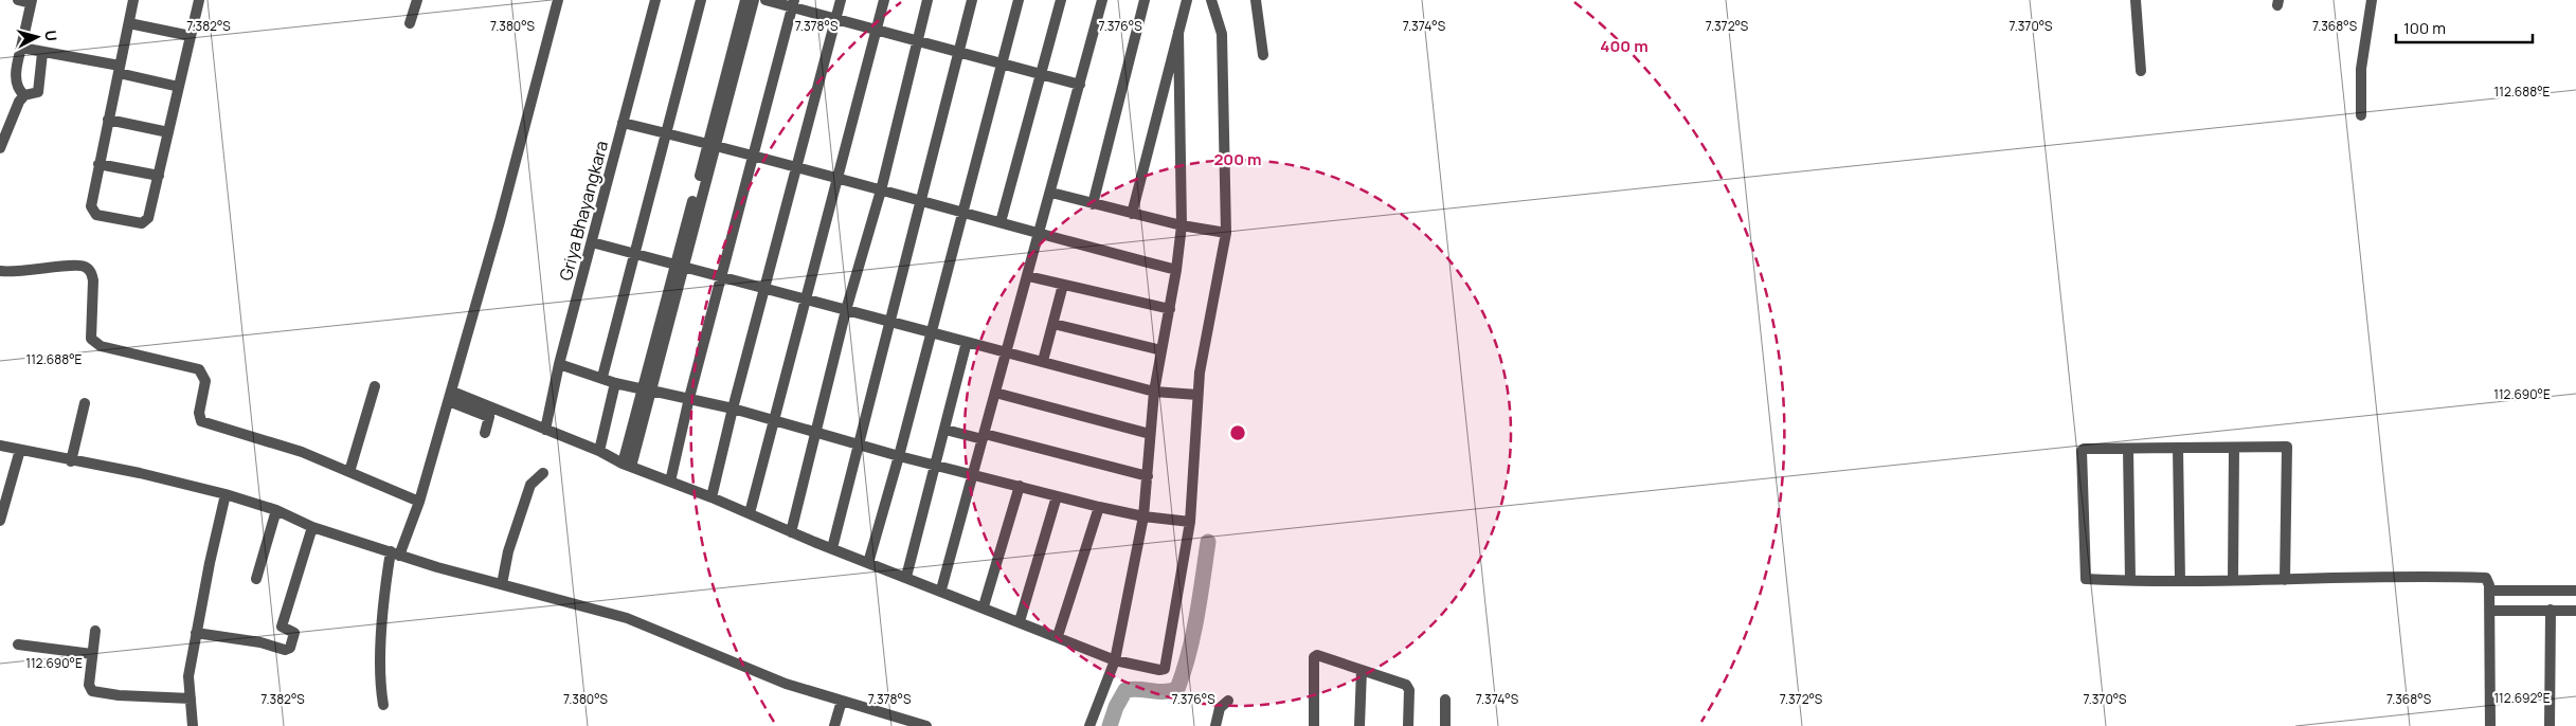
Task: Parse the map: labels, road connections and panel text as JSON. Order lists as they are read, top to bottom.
{
  "streets": {
    "street": ["Griya Bhayangkara"]
  },
  "scale_bar": "100 m",
  "north": "right",
  "coordinates": [
    "7.382°S",
    "7.380°S",
    "7.378°S",
    "7.376°S",
    "7.374°S",
    "7.372°S",
    "7.370°S",
    "7.368°S",
    "112.688°E",
    "112.690°E",
    "112.692°E"
  ],
  "rings": ["400 m", "200 m"]
}
